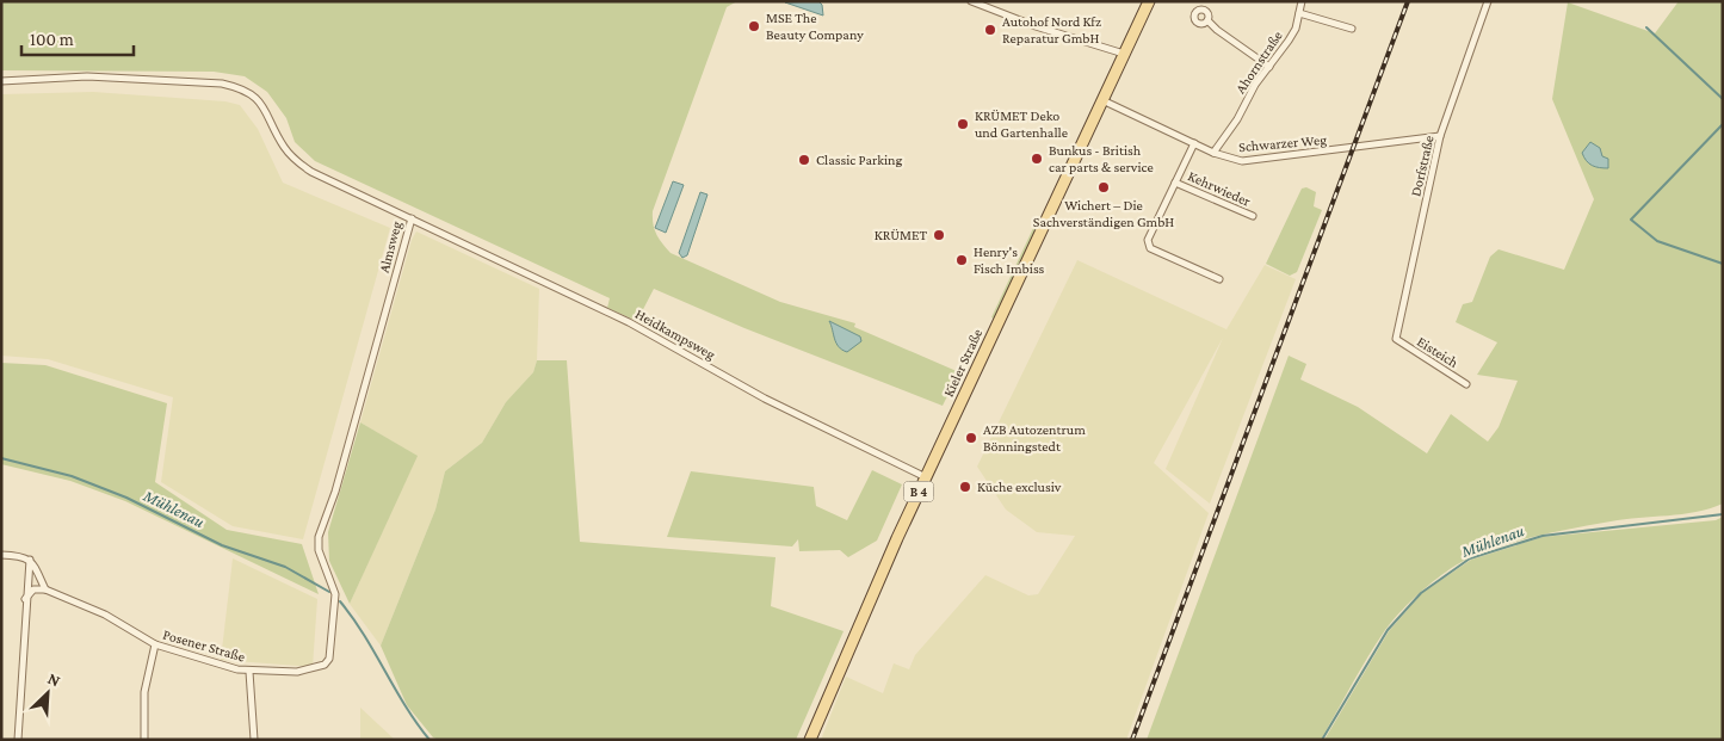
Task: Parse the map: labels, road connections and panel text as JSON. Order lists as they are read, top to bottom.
{
  "streets": {
    "main road": ["Kieler Straße", "B 4"],
    "street": [
      "Ahornstraße",
      "Schwarzer Weg",
      "Dorfstraße",
      "Kehrwieder",
      "Almsweg",
      "Heidkampsweg",
      "Eisteich",
      "Posener Straße"
    ]
  },
  "crossings": [
    ["Ahornstraße", "Schwarzer Weg"],
    ["Schwarzer Weg", "Dorfstraße"],
    ["Schwarzer Weg", "Kehrwieder"],
    ["Schwarzer Weg", "Kieler Straße"],
    ["Dorfstraße", "Eisteich"],
    ["Almsweg", "Heidkampsweg"],
    ["Almsweg", "Posener Straße"],
    ["Heidkampsweg", "Kieler Straße"]
  ],
  "water": ["Mühlenau"],
  "places": [
    "MSE The Beauty Company",
    "Autohof Nord Kfz Reparatur GmbH",
    "KRÜMET Deko und Gartenhalle",
    "Bunkus - British car parts & service",
    "Classic Parking",
    "Wichert – Die Sachverständigen GmbH",
    "KRÜMET",
    "Henry's Fisch Imbiss",
    "AZB Autozentrum Bönningstedt",
    "Küche exclusiv"
  ],
  "scale_bar": "100 m",
  "north": "top right"
}
